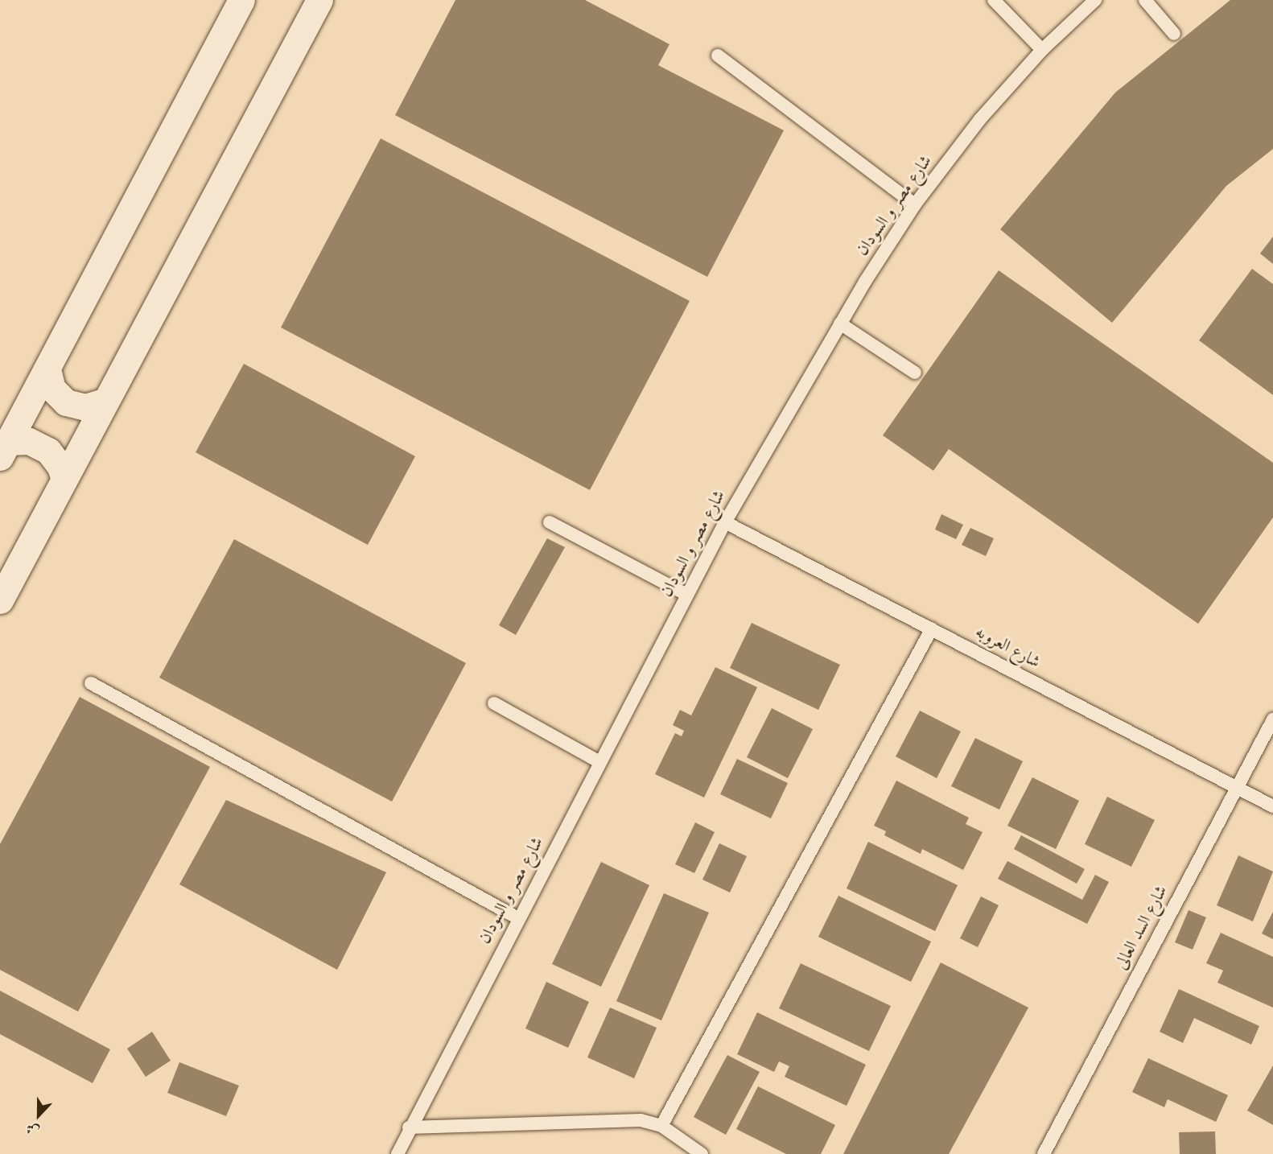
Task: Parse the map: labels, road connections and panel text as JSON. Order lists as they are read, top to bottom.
{
  "streets": {
    "lane": ["شارع مصر و السودان", "شارع العروبه", "شارع السد العالى"]
  },
  "crossings": [
    ["شارع مصر و السودان", "شارع العروبه"],
    ["شارع العروبه", "شارع السد العالى"]
  ],
  "north": "bottom"
}
